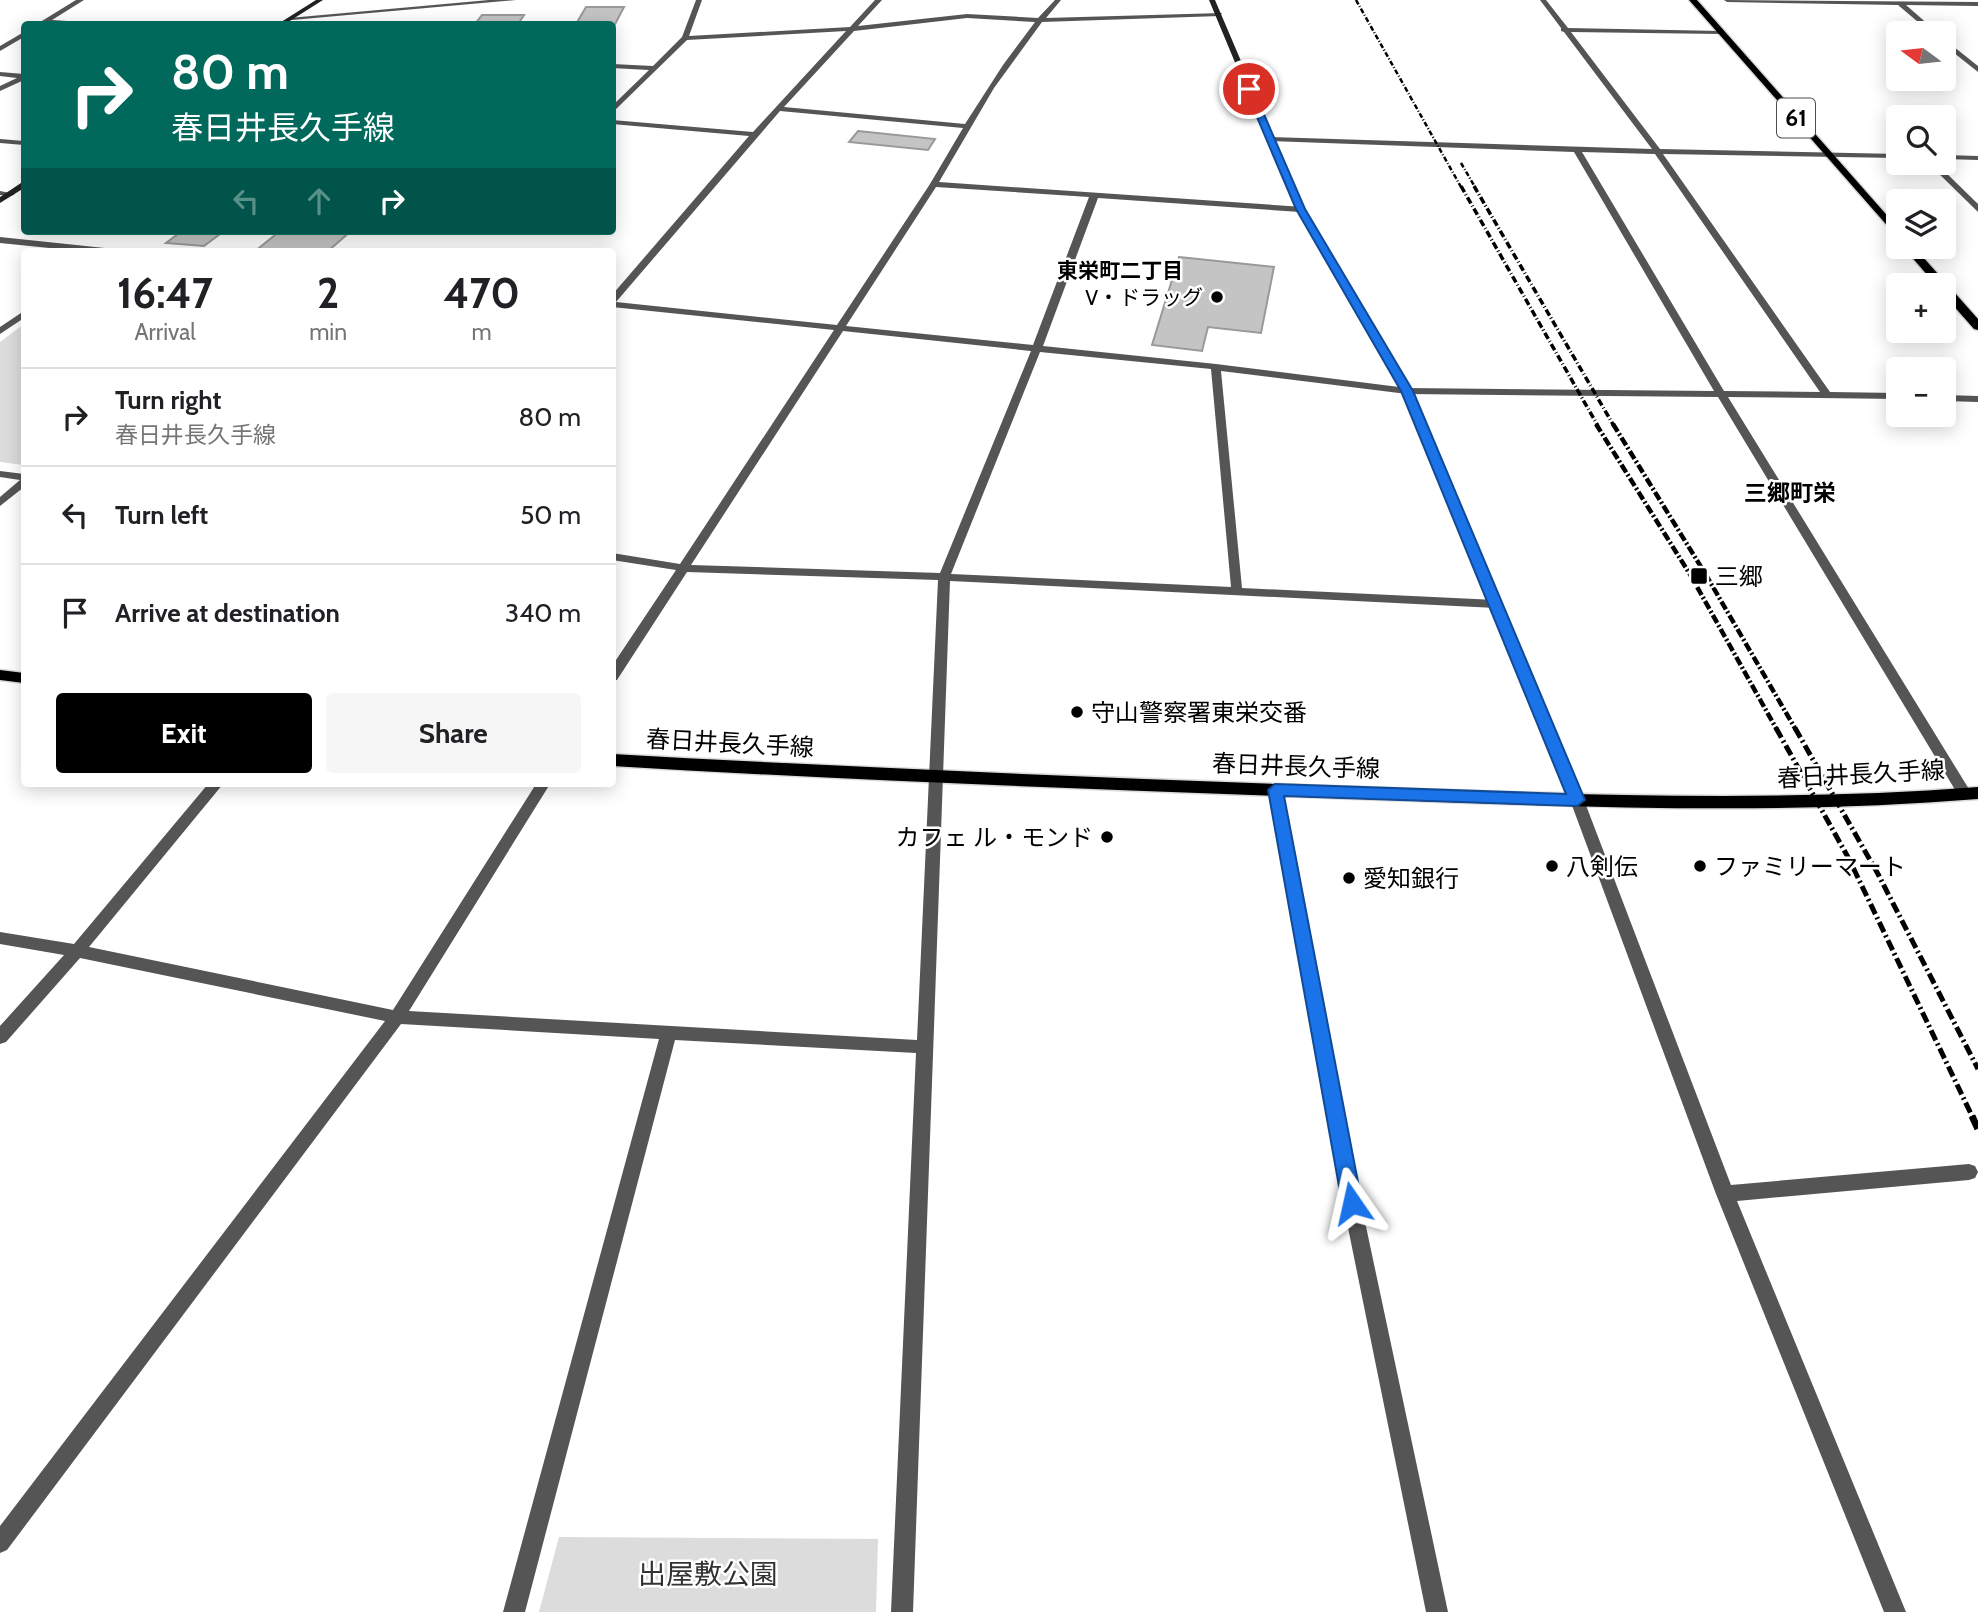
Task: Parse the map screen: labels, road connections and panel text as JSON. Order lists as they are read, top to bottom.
{
  "streets": {
    "main road": ["61", "春日井長久手線"]
  },
  "districts": ["東栄町二丁目", "三郷町栄"],
  "parks": ["出屋敷公園"],
  "places": {
    "other": [
      "V・ドラッグ",
      "守山警察署東栄交番",
      "カフェ ル・モンド",
      "八剣伝",
      "ファミリーマート",
      "愛知銀行"
    ],
    "transit": ["三郷"]
  },
  "north": "left",
  "page": {
    "map_buttons": ["+", "−"],
    "turn": ["80 m", "春日井長久手線"],
    "eta": [
      "16:47",
      "Arrival",
      "2",
      "min",
      "470",
      "m"
    ],
    "list": [
      {
        "name": "Turn right",
        "note": "春日井長久手線",
        "value": "80 m"
      },
      {
        "name": "Turn left",
        "value": "50 m"
      },
      {
        "name": "Arrive at destination",
        "value": "340 m"
      }
    ],
    "buttons": ["Exit", "Share"]
  }
}
